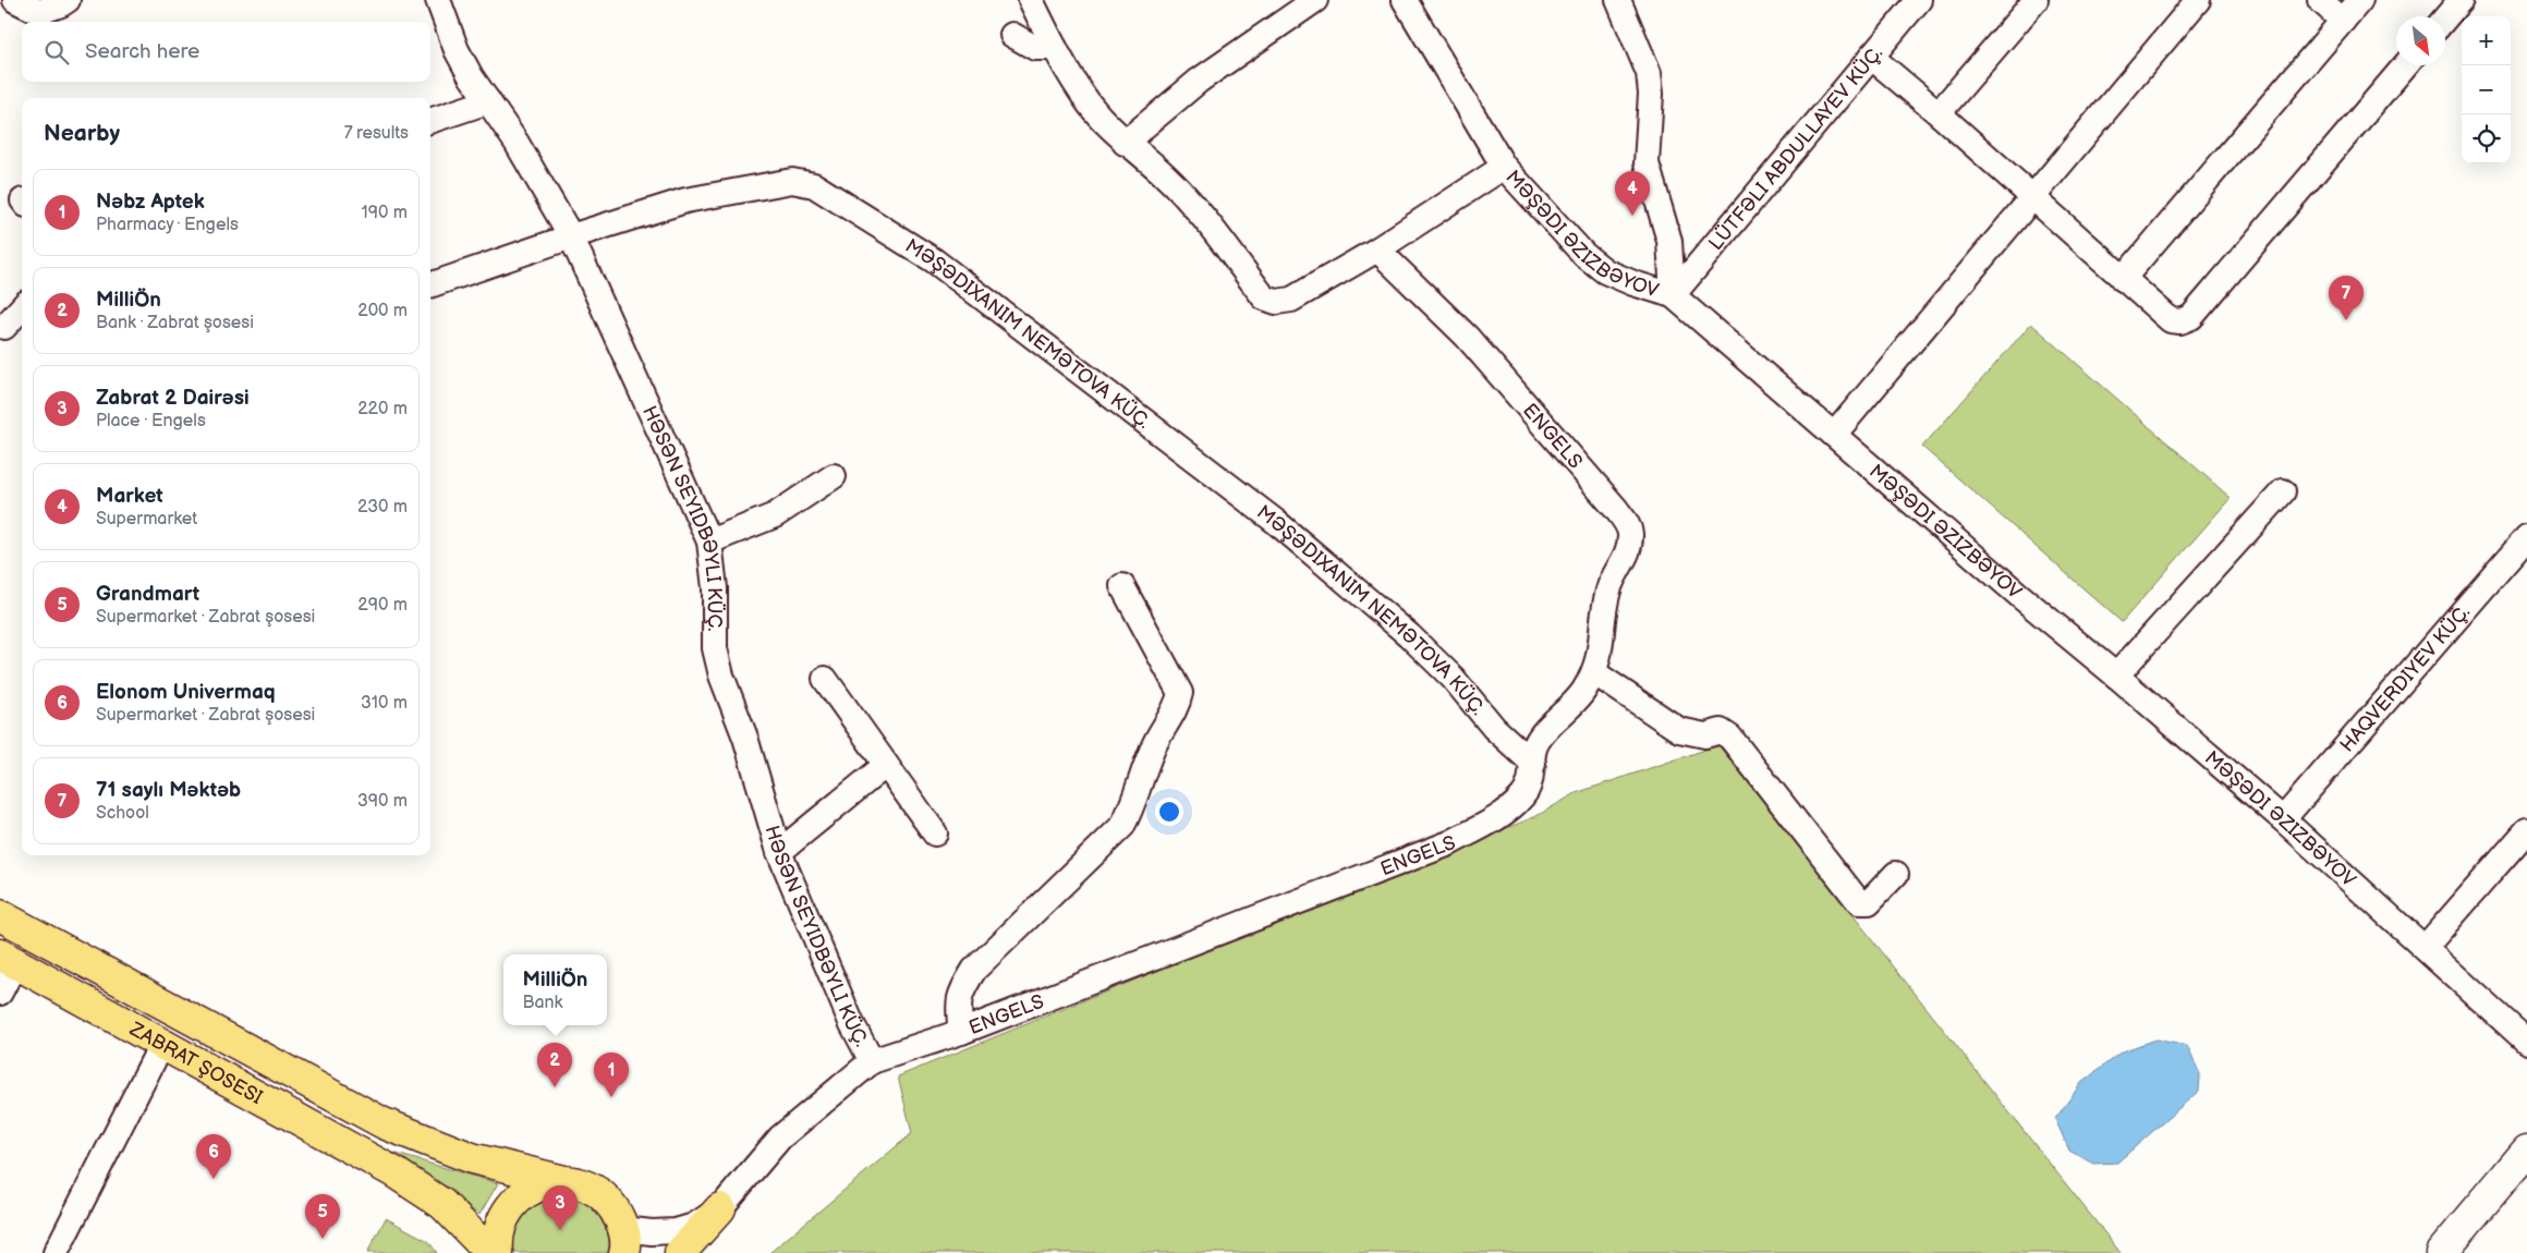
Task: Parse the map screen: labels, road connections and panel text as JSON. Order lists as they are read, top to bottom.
{
  "streets": {
    "main road": ["ZABRAT ŞOSESI"],
    "street": [
      "LÜTFƏLI ABDULLAYEV KÜÇ.",
      "MƏŞƏDI ƏZIZBƏYOV",
      "ENGELS",
      "HƏSƏN SEYIDBƏYLI KÜÇ.",
      "HAQVERDIYEV KÜÇ."
    ]
  },
  "crossings": [
    ["LÜTFƏLI ABDULLAYEV KÜÇ.", "MƏŞƏDI ƏZIZBƏYOV"],
    ["MƏŞƏDI ƏZIZBƏYOV", "HAQVERDIYEV KÜÇ."],
    ["ENGELS", "HƏSƏN SEYIDBƏYLI KÜÇ."],
    ["ENGELS", "ZABRAT ŞOSESI"]
  ],
  "north": "bottom right",
  "page": {
    "map_buttons": ["+", "−"],
    "search": "Search here",
    "heading": ["Nearby", "7 results"],
    "list": [
      {
        "mark": "1",
        "name": "Nəbz Aptek",
        "note": "Pharmacy · Engels",
        "value": "190 m"
      },
      {
        "mark": "2",
        "name": "MilliÖn",
        "note": "Bank · Zabrat şosesi",
        "value": "200 m"
      },
      {
        "mark": "3",
        "name": "Zabrat 2 Dairəsi",
        "note": "Place · Engels",
        "value": "220 m"
      },
      {
        "mark": "4",
        "name": "Market",
        "note": "Supermarket",
        "value": "230 m"
      },
      {
        "mark": "5",
        "name": "Grandmart",
        "note": "Supermarket · Zabrat şosesi",
        "value": "290 m"
      },
      {
        "mark": "6",
        "name": "Elonom Univermaq",
        "note": "Supermarket · Zabrat şosesi",
        "value": "310 m"
      },
      {
        "mark": "7",
        "name": "71 saylı Məktəb",
        "note": "School",
        "value": "390 m"
      }
    ],
    "pins": [
      "4",
      "7",
      "2",
      "1",
      "6",
      "3",
      "5"
    ],
    "popup": ["MilliÖn", "Bank"]
  }
}
